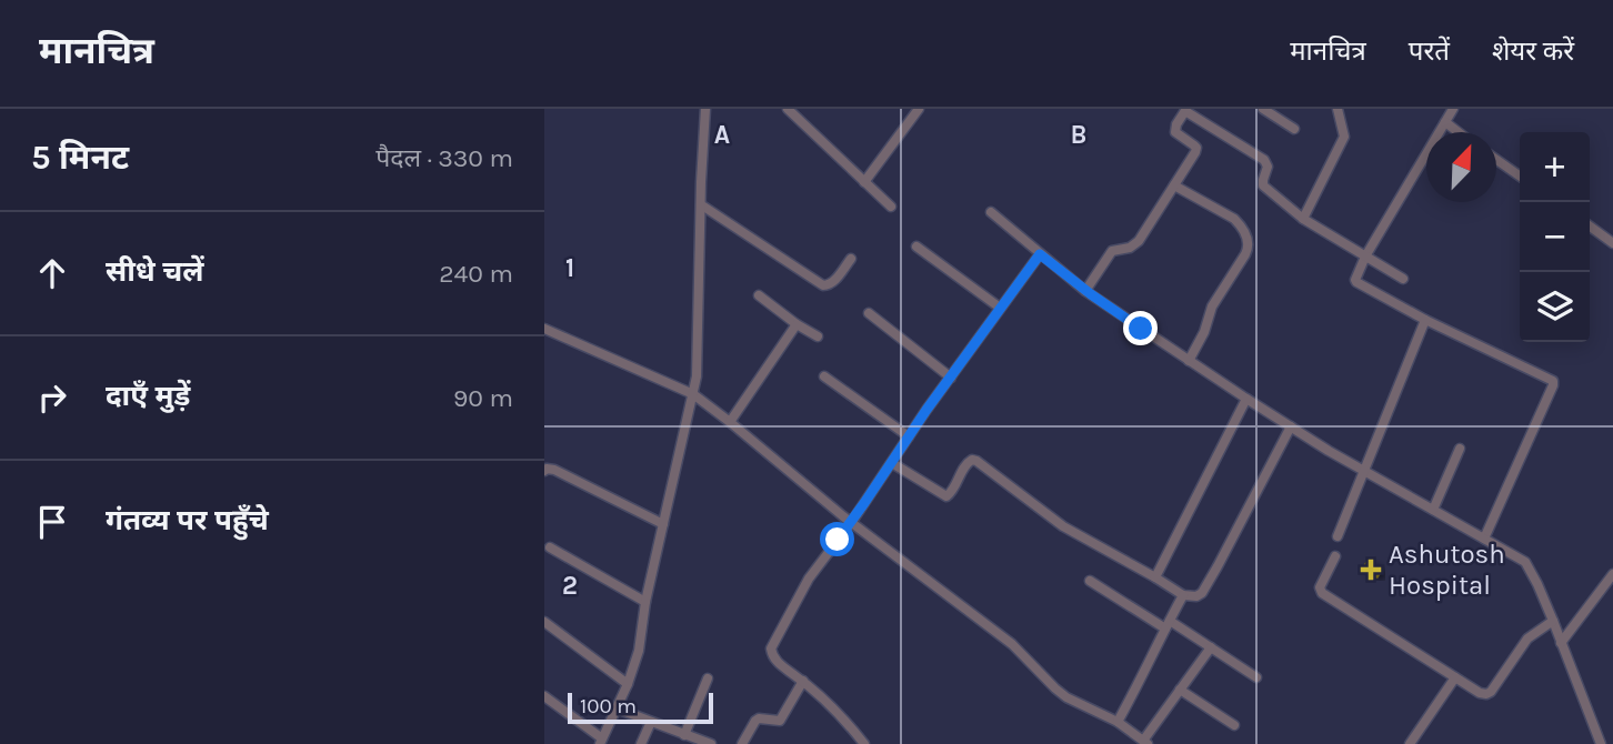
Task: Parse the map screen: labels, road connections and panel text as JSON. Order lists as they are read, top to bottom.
{
  "places": {
    "health": ["Ashutosh Hospital"]
  },
  "scale_bar": "100 m",
  "north": "top right",
  "page": {
    "header": "मानचित्र",
    "nav": ["मानचित्र", "परतें", "शेयर करें"],
    "heading": ["5 मिनट", "पैदल · 330 m"],
    "map_buttons": ["+", "−"],
    "list": [
      ["सीधे चलें", "240 m"],
      ["दाएँ मुड़ें", "90 m"],
      "गंतव्य पर पहुँचे"
    ],
    "scale": "100 m"
  },
  "grid": {
    "columns": ["A", "B"],
    "rows": ["1", "2"]
  }
}
